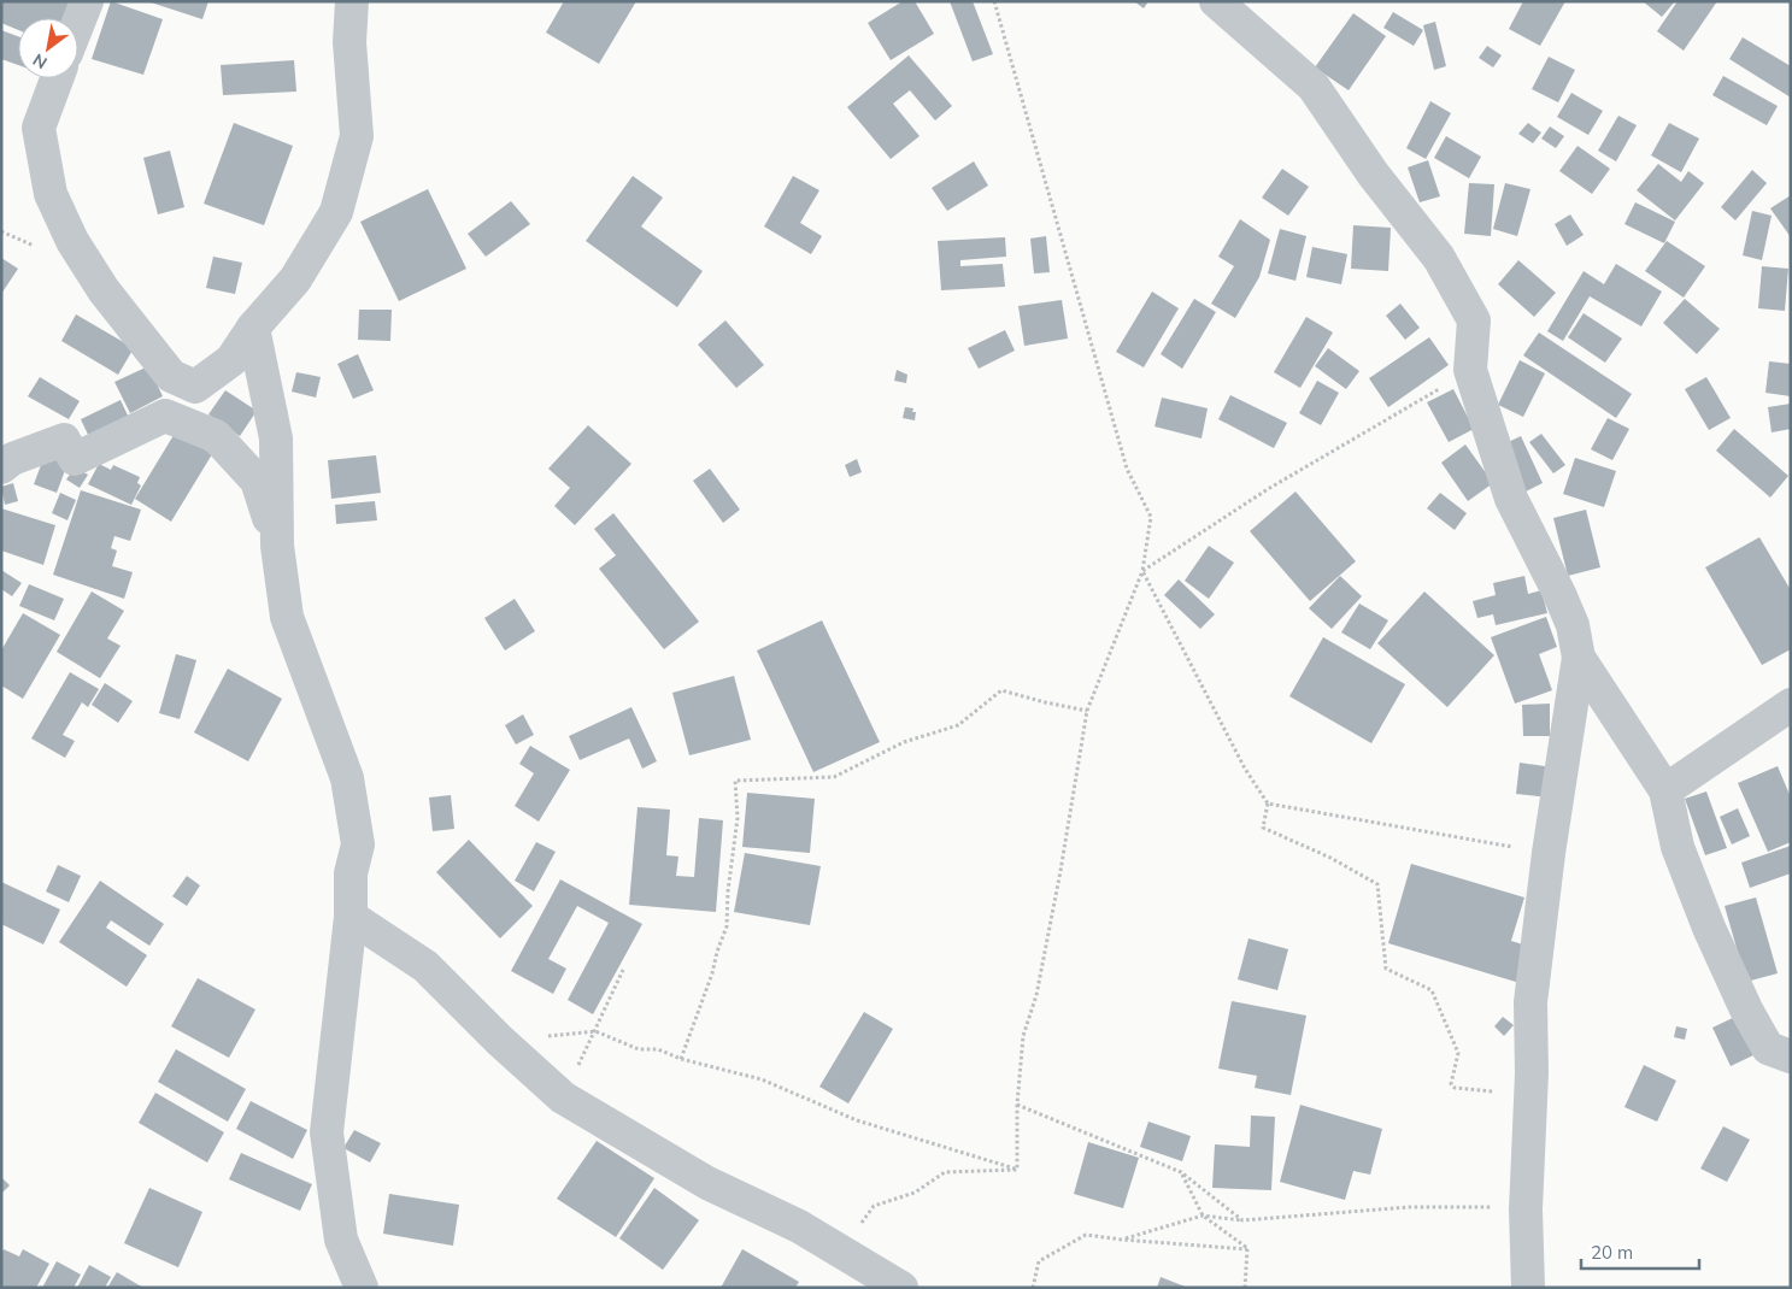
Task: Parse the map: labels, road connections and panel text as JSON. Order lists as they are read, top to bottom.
{
  "scale_bar": "20 m",
  "north": "bottom left"
}
